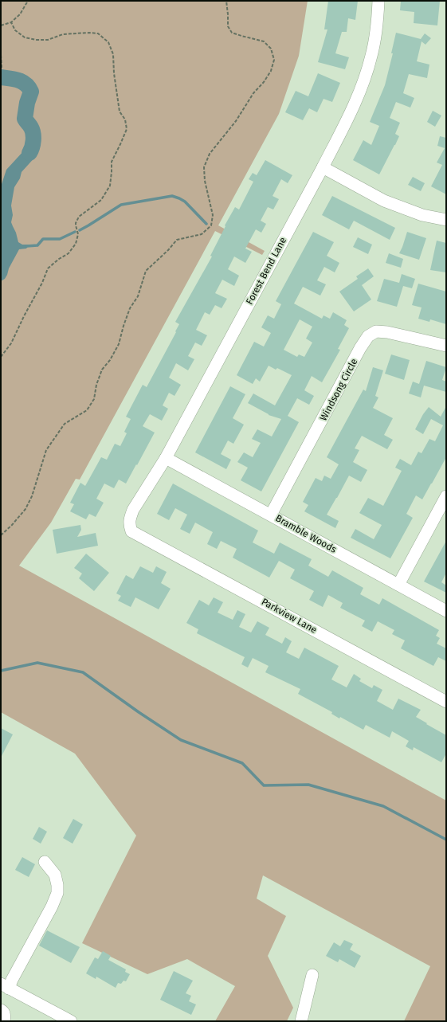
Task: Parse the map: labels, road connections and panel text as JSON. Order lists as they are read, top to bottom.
{
  "streets": {
    "street": [
      "Forest Bend Lane",
      "Windsong Circle",
      "Bramble Woods",
      "Parkview Lane"
    ]
  },
  "crossings": [
    ["Forest Bend Lane", "Bramble Woods"],
    ["Forest Bend Lane", "Parkview Lane"],
    ["Windsong Circle", "Bramble Woods"]
  ]
}
